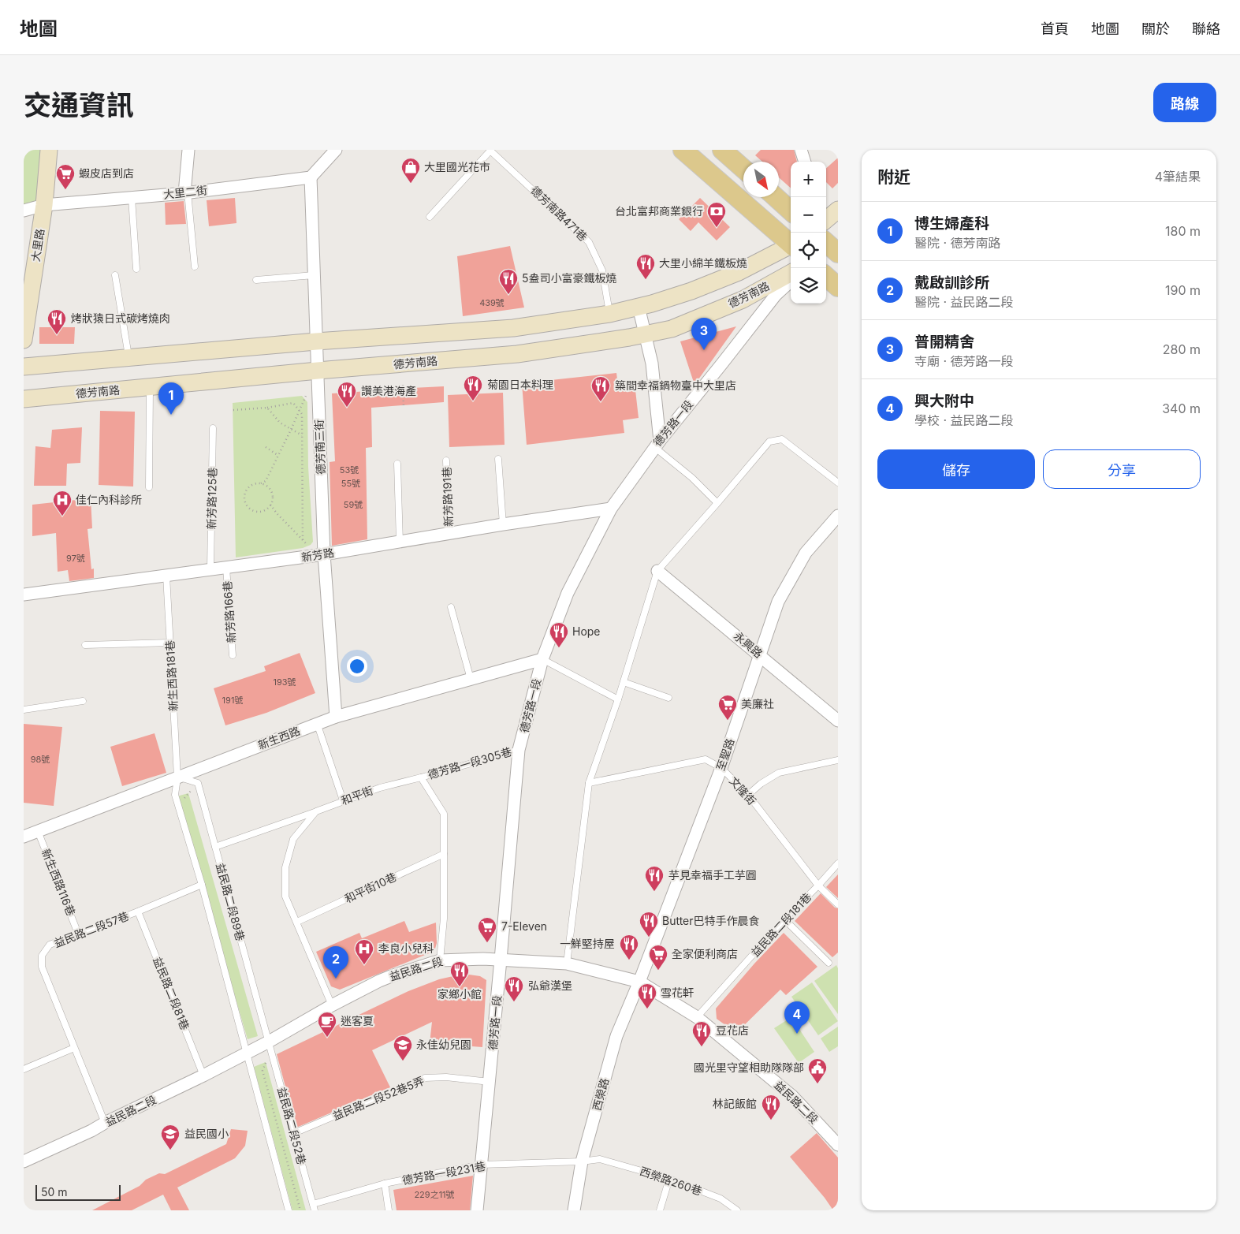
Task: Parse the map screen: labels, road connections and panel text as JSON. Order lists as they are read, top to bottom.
{
  "streets": {
    "street": [
      "大里二街",
      "大里路",
      "德芳南路",
      "德芳路一段",
      "德芳南三街",
      "新芳路",
      "永興路",
      "新生西路",
      "至聖路",
      "益民路二段",
      "西榮路"
    ],
    "lane": [
      "德芳南路471巷",
      "新芳路191巷",
      "新芳路125巷",
      "新芳路166巷",
      "新生西路181巷",
      "德芳路一段305巷",
      "文隆街",
      "和平街",
      "新生西路116巷",
      "和平街10巷",
      "益民路二段89巷",
      "益民路二段181巷",
      "益民路二段57巷",
      "益民路二段81巷",
      "益民路二段52巷5弄",
      "益民路二段52巷",
      "德芳路一段231巷",
      "西榮路260巷"
    ]
  },
  "crossings": [
    ["大里二街", "大里路"],
    ["大里二街", "德芳南三街"],
    ["德芳南路", "德芳南三街"],
    ["德芳路一段", "新芳路"],
    ["德芳路一段", "新生西路"],
    ["德芳路一段", "德芳路一段305巷"],
    ["德芳路一段", "益民路二段"],
    ["德芳路一段", "益民路二段52巷5弄"],
    ["德芳路一段", "德芳路一段231巷"],
    ["德芳南三街", "新芳路"],
    ["德芳南三街", "新生西路"],
    ["新芳路191巷", "新芳路"],
    ["新芳路125巷", "新芳路"],
    ["新芳路", "新芳路166巷"],
    ["新芳路", "新生西路181巷"],
    ["永興路", "至聖路"],
    ["新生西路181巷", "新生西路"],
    ["新生西路181巷", "益民路二段89巷"],
    ["新生西路", "新生西路116巷"],
    ["新生西路", "益民路二段89巷"],
    ["至聖路", "文隆街"],
    ["至聖路", "益民路二段"],
    ["至聖路", "西榮路"],
    ["德芳路一段305巷", "和平街"],
    ["文隆街", "益民路二段181巷"],
    ["和平街", "和平街10巷"],
    ["和平街", "益民路二段"],
    ["新生西路116巷", "益民路二段57巷"],
    ["益民路二段89巷", "益民路二段57巷"],
    ["益民路二段89巷", "益民路二段"],
    ["益民路二段89巷", "益民路二段52巷"],
    ["益民路二段181巷", "益民路二段"],
    ["益民路二段57巷", "益民路二段"],
    ["益民路二段57巷", "益民路二段81巷"],
    ["益民路二段", "益民路二段81巷"],
    ["益民路二段", "西榮路"],
    ["益民路二段", "益民路二段52巷"],
    ["西榮路", "德芳路一段231巷"],
    ["益民路二段52巷5弄", "益民路二段52巷"],
    ["益民路二段52巷", "德芳路一段231巷"],
    ["德芳路一段231巷", "西榮路260巷"]
  ],
  "places": {
    "shop": ["大里國光花市"],
    "supermarket": [
      "蝦皮店到店",
      "美廉社",
      "7-Eleven",
      "全家便利商店"
    ],
    "bank": ["台北富邦商業銀行"],
    "restaurant": [
      "大里小綿羊鐵板燒",
      "5盎司小富豪鐵板燒",
      "烤狀猿日式碳烤燒肉",
      "菊園日本料理",
      "築間幸福鍋物臺中大里店",
      "讚美港海產",
      "Hope",
      "芋見幸福手工芋圓",
      "Butter巴特手作晨食",
      "一鮮堅持屋",
      "家鄉小館",
      "弘爺漢堡",
      "雪花軒",
      "豆花店",
      "林記飯館"
    ],
    "hospital": ["佳仁內科診所", "李良小兒科"],
    "cafe": ["迷客夏"],
    "school or university": ["永佳幼兒園", "益民國小"],
    "public building": ["國光里守望相助隊隊部"]
  },
  "house_numbers": [
    "439號",
    "53號",
    "55號",
    "59號",
    "97號",
    "193號",
    "191號",
    "98號",
    "229之11號"
  ],
  "scale_bar": "50 m",
  "north": "bottom right",
  "page": {
    "header": "地圖",
    "nav": [
      "首頁",
      "地圖",
      "關於",
      "聯絡"
    ],
    "title": "交通資訊",
    "buttons": [
      "路線",
      ["儲存", "分享"]
    ],
    "heading": ["附近", "4筆結果"],
    "map_buttons": ["+", "−"],
    "list": [
      {
        "mark": "1",
        "name": "博生婦產科",
        "note": "醫院 · 德芳南路",
        "value": "180 m"
      },
      {
        "mark": "2",
        "name": "戴啟訓診所",
        "note": "醫院 · 益民路二段",
        "value": "190 m"
      },
      {
        "mark": "3",
        "name": "普開精舍",
        "note": "寺廟 · 德芳路一段",
        "value": "280 m"
      },
      {
        "mark": "4",
        "name": "興大附中",
        "note": "學校 · 益民路二段",
        "value": "340 m"
      }
    ],
    "pins": [
      "3",
      "1",
      "2",
      "4"
    ],
    "scale": "50 m"
  }
}
